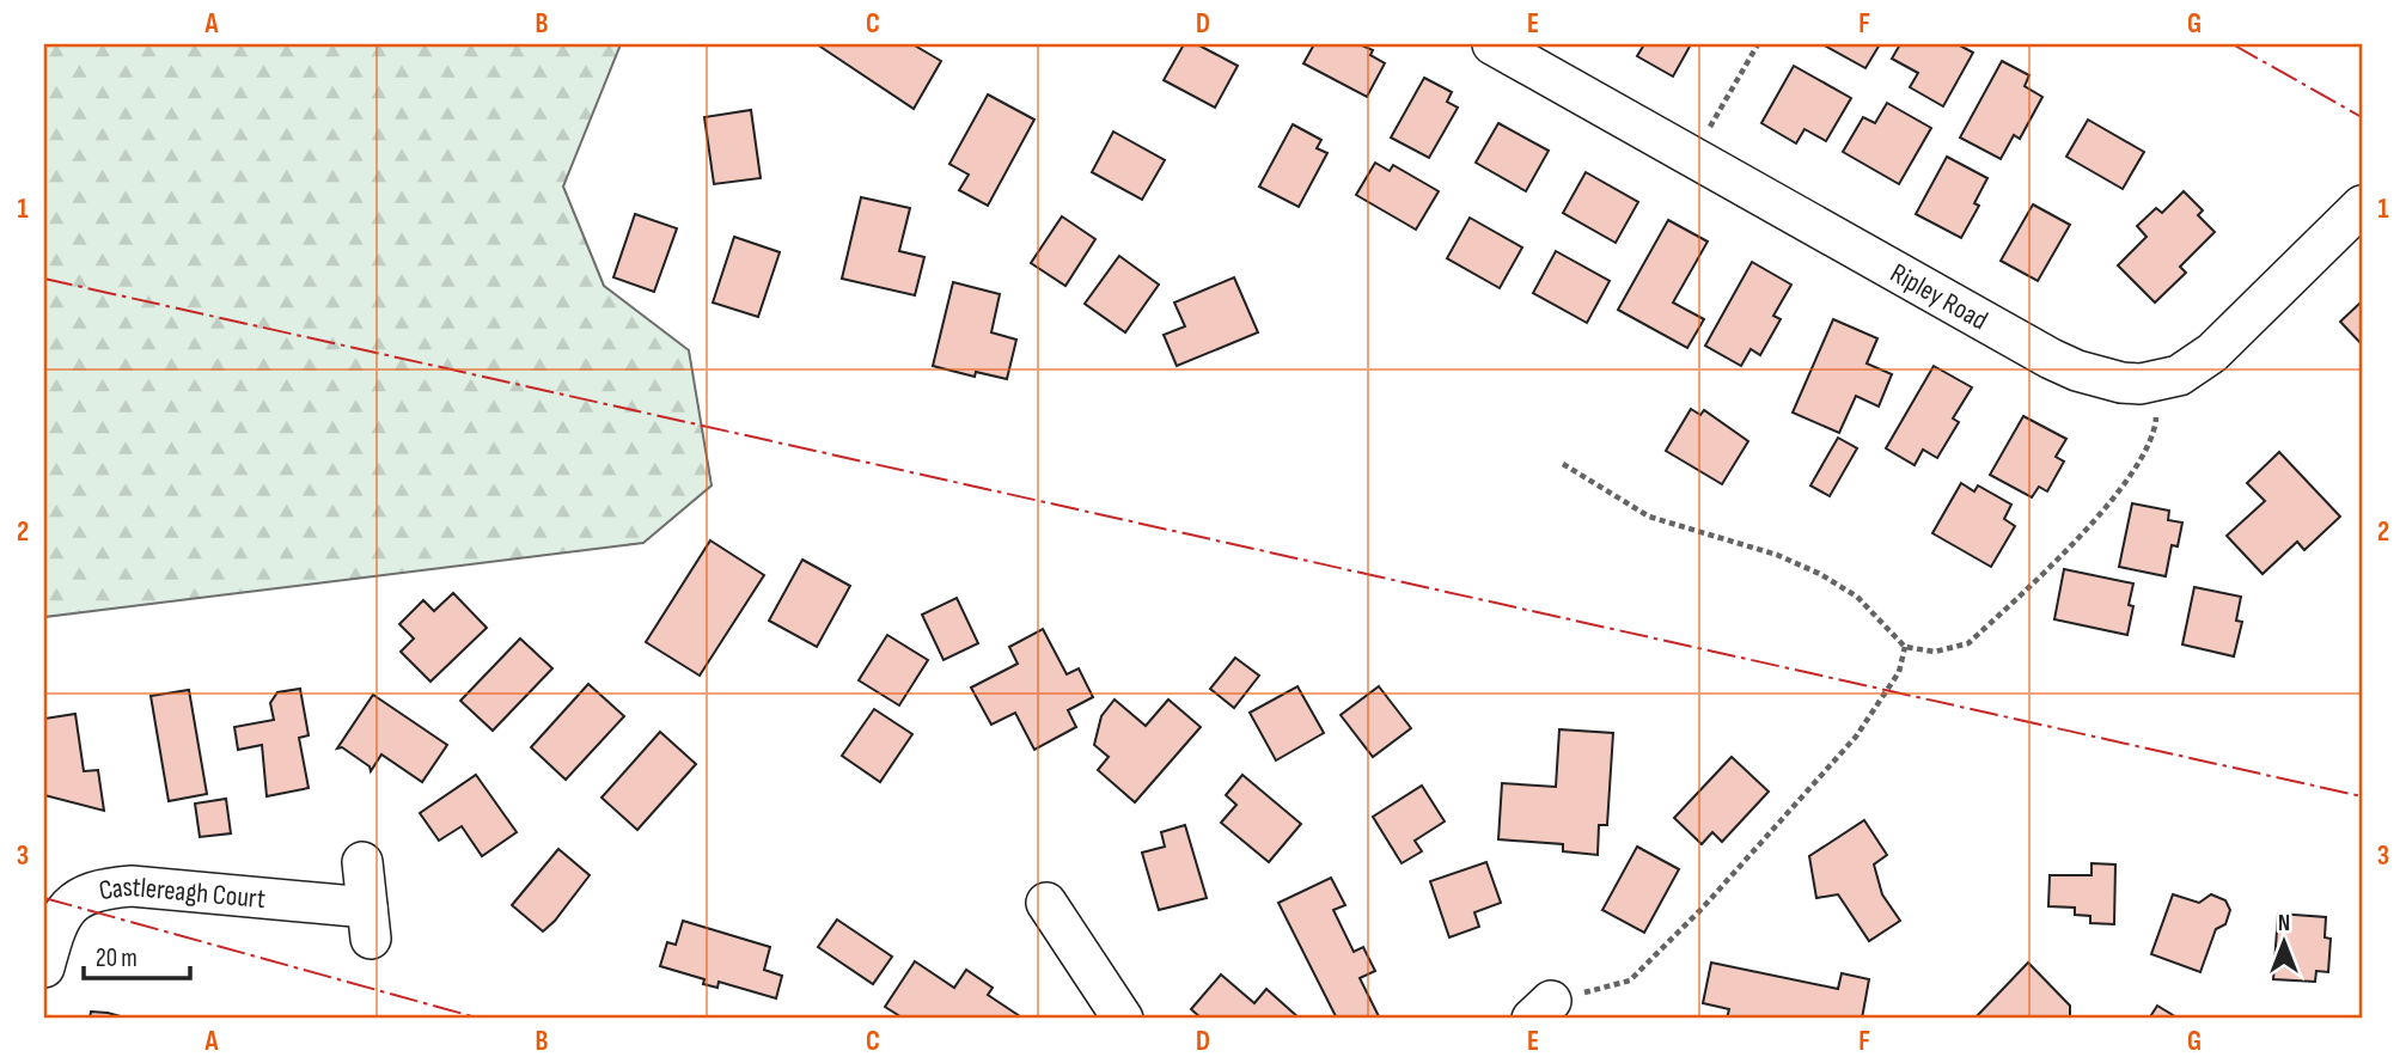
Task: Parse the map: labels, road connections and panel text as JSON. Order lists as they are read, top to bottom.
{
  "streets": {
    "street": ["Ripley Road", "Castlereagh Court"]
  },
  "scale_bar": "20 m",
  "north": "top",
  "grid": {
    "columns": [
      "A",
      "B",
      "C",
      "D",
      "E",
      "F",
      "G"
    ],
    "rows": ["1", "2", "3"]
  }
}
